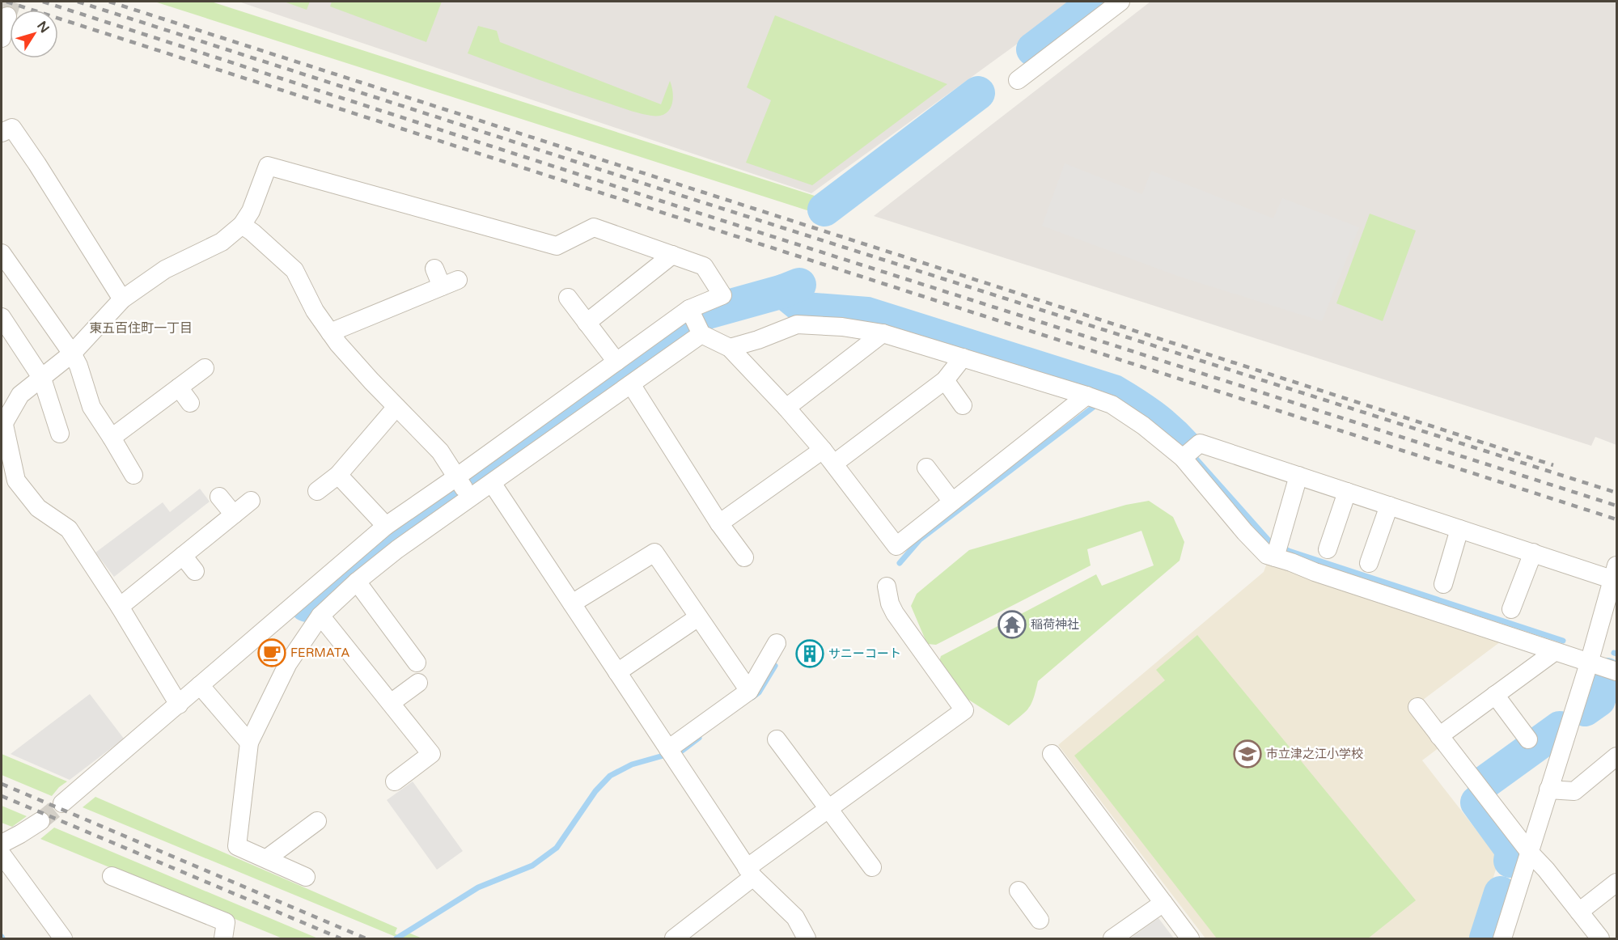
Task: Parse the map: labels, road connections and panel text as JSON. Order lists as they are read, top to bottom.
{
  "districts": ["東五百住町一丁目"],
  "places": {
    "temple": ["稲荷神社"],
    "cafe": ["FERMATA"],
    "building": ["サニーコート"],
    "school or university": ["市立津之江小学校"]
  },
  "north": "top right"
}
